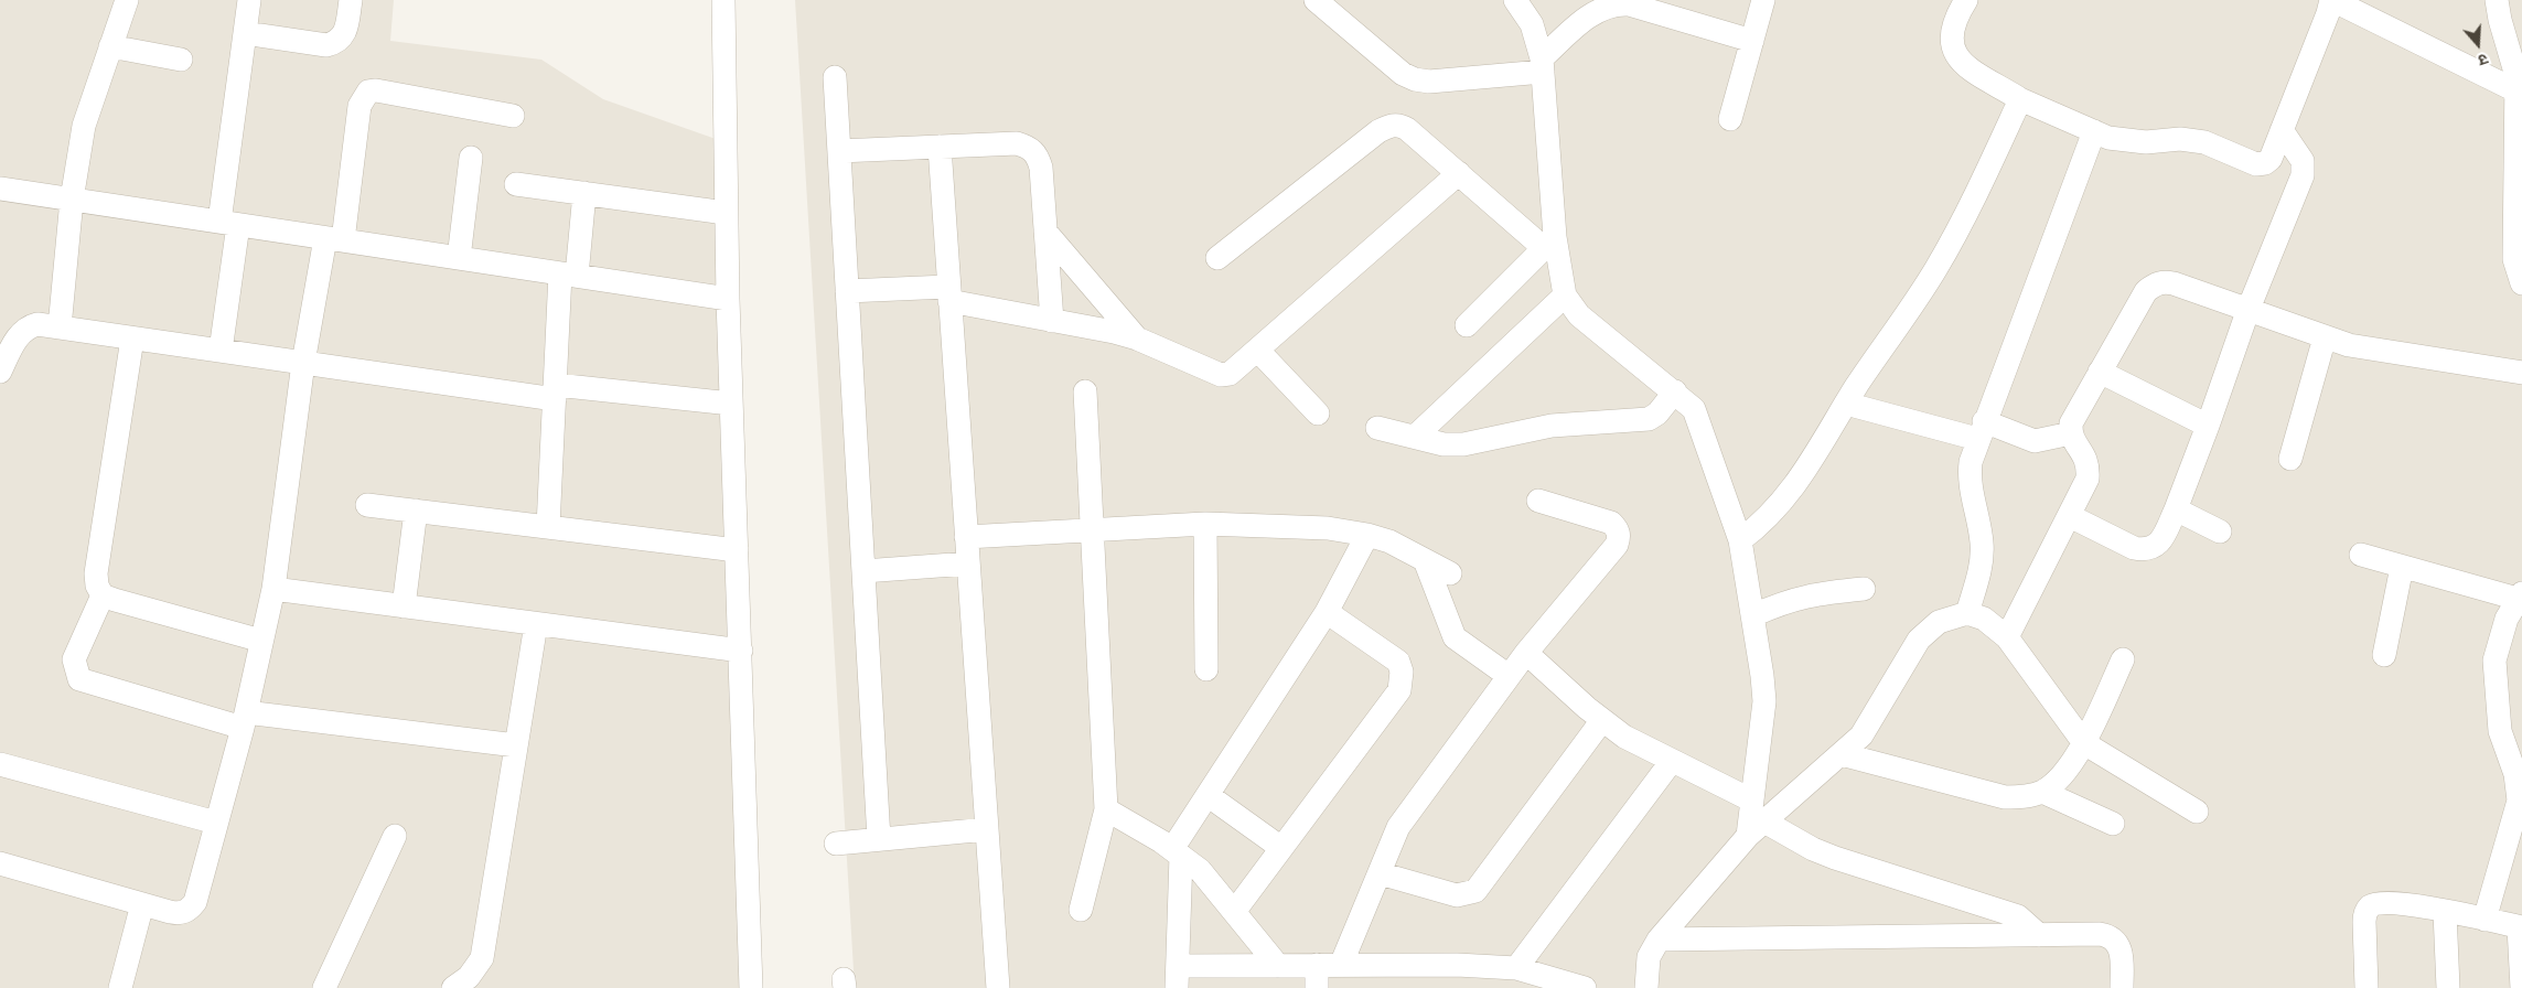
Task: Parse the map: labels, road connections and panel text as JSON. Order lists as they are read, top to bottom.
{
  "north": "bottom"
}
